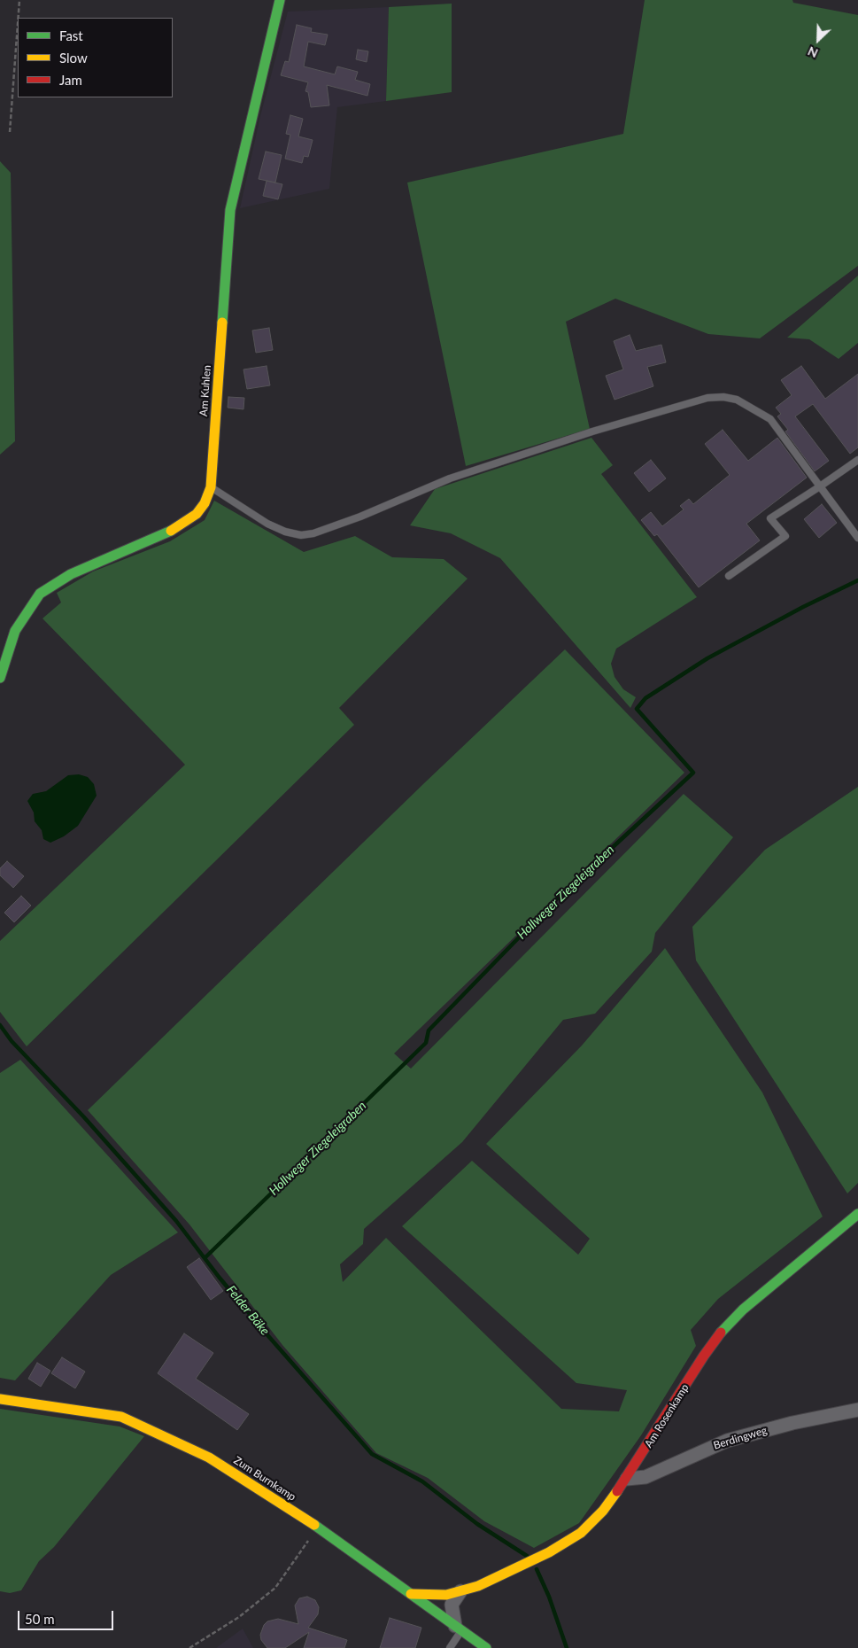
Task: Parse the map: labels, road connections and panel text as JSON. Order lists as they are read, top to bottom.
{
  "streets": {
    "street": [
      "Am Kuhlen",
      "Am Rosenkamp",
      "Berdingweg",
      "Zum Burnkamp"
    ]
  },
  "crossings": [
    ["Am Rosenkamp", "Berdingweg"],
    ["Am Rosenkamp", "Zum Burnkamp"]
  ],
  "water": ["Hollweger Ziegeleigraben", "Felder Bäke"],
  "legend": ["Fast", "Slow", "Jam"],
  "scale_bar": "50 m",
  "north": "bottom left"
}
